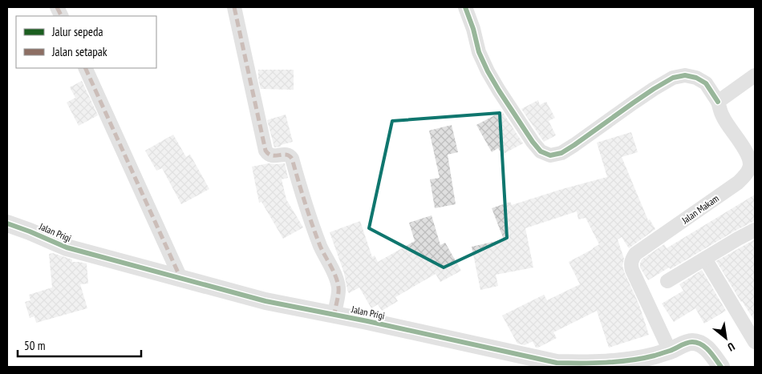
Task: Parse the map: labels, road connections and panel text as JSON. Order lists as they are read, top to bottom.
{
  "streets": {
    "street": ["Jalan Makam", "Jalan Prigi"]
  },
  "crossings": [
    ["Jalan Makam", "Jalan Prigi"]
  ],
  "legend": ["Jalur sepeda", "Jalan setapak"],
  "scale_bar": "50 m",
  "north": "bottom right"
}
